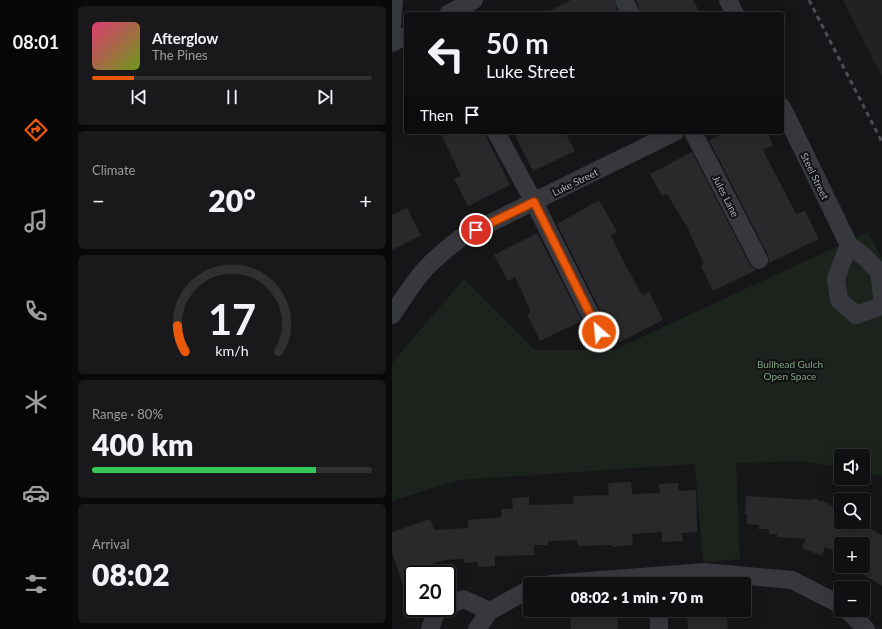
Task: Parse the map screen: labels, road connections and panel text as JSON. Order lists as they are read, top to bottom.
{
  "streets": {
    "street": ["Steel Street", "Luke Street", "Jules Lane"]
  },
  "parks": ["Bullhead Gulch Open Space"],
  "page": {
    "tabs": "08:01",
    "turn": ["50 m", "Luke Street"],
    "song": ["Afterglow", "The Pines"],
    "then": "Then",
    "tile": [
      "Climate",
      ["Range · 80%", "400 km"],
      ["Arrival", "08:02"]
    ],
    "heat": ["−", "20°", "+"],
    "map_buttons": ["+", "−"],
    "limit": "20",
    "trip": "08:02 · 1 min · 70 m",
    "gauge": ["17", "km/h"]
  }
}
